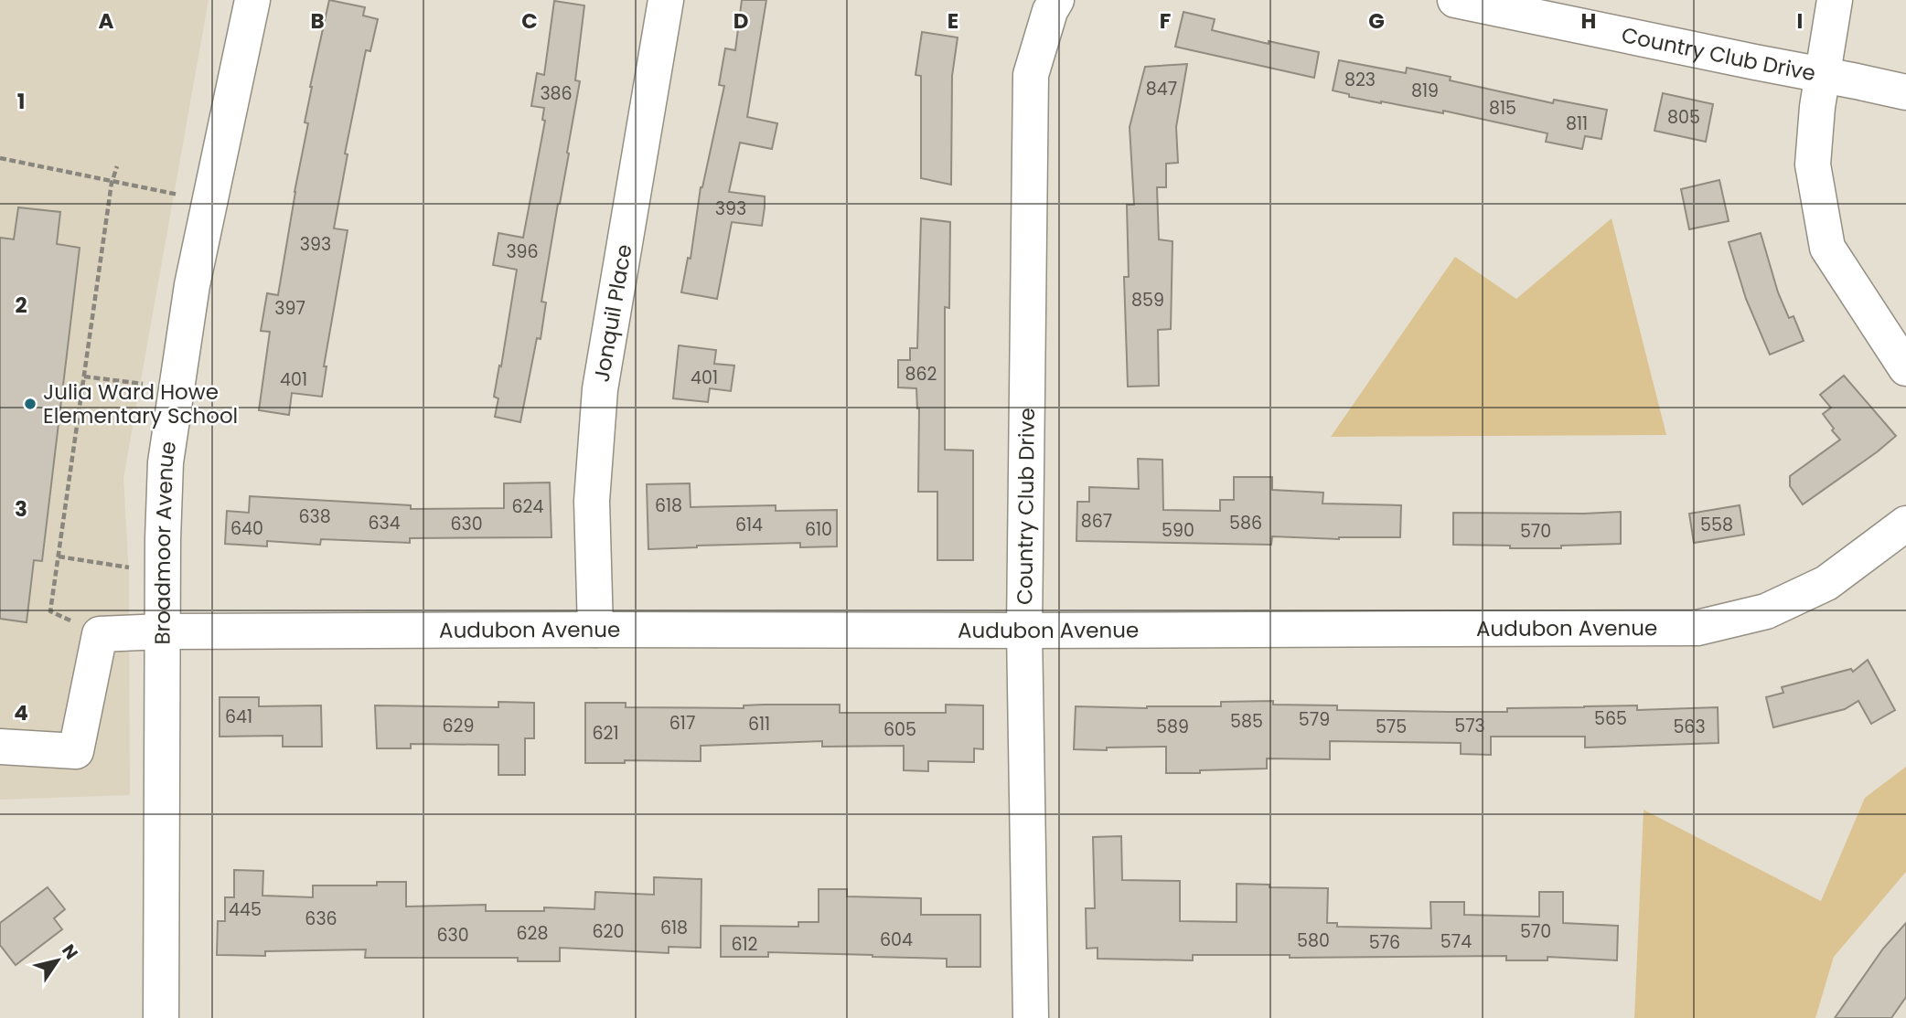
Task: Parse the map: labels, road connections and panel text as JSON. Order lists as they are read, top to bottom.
{
  "streets": {
    "street": [
      "Country Club Drive",
      "Jonquil Place",
      "Broadmoor Avenue",
      "Audubon Avenue"
    ]
  },
  "crossings": [
    ["Country Club Drive", "Audubon Avenue"],
    ["Jonquil Place", "Audubon Avenue"],
    ["Broadmoor Avenue", "Audubon Avenue"]
  ],
  "places": ["Julia Ward Howe Elementary School"],
  "house_numbers": [
    "823",
    "847",
    "819",
    "386",
    "815",
    "805",
    "811",
    "393",
    "393",
    "396",
    "859",
    "397",
    "862",
    "401",
    "401",
    "618",
    "624",
    "638",
    "867",
    "634",
    "586",
    "630",
    "614",
    "558",
    "640",
    "610",
    "590",
    "570",
    "641",
    "565",
    "579",
    "585",
    "617",
    "611",
    "629",
    "573",
    "589",
    "575",
    "563",
    "605",
    "621",
    "445",
    "636",
    "618",
    "620",
    "570",
    "628",
    "630",
    "604",
    "580",
    "574",
    "576",
    "612"
  ],
  "north": "top right",
  "grid": {
    "columns": [
      "A",
      "B",
      "C",
      "D",
      "E",
      "F",
      "G",
      "H",
      "I"
    ],
    "rows": [
      "1",
      "2",
      "3",
      "4"
    ]
  }
}
